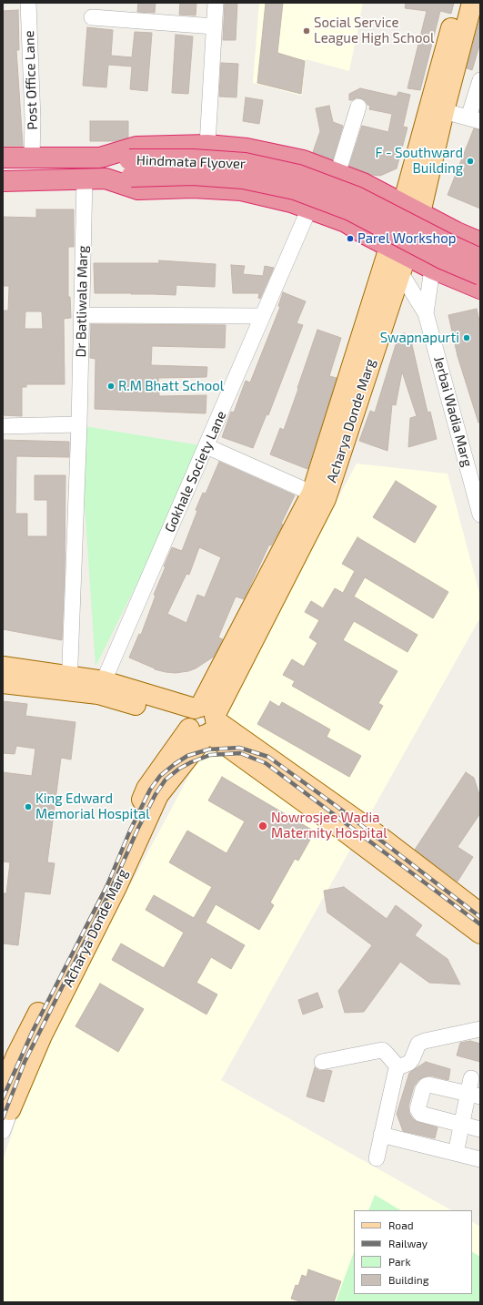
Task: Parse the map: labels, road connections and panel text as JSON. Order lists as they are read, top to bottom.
{
  "streets": {
    "highway": ["Hindmata Flyover"],
    "main road": ["Acharya Donde Marg"],
    "street": [
      "Post Office Lane",
      "Dr Batliwala Marg",
      "Jerbai Wadia Marg",
      "Gokhale Society Lane"
    ]
  },
  "crossings": [
    ["Jerbai Wadia Marg", "Acharya Donde Marg"]
  ],
  "places": [
    "Social Service League High School",
    "F - Southward Building",
    "Parel Workshop",
    "Swapnapurti",
    "R.M Bhatt School",
    "King Edward Memorial Hospital",
    "Nowrosjee Wadia Maternity Hospital"
  ],
  "legend": [
    "Road",
    "Railway",
    "Park",
    "Building"
  ]
}
